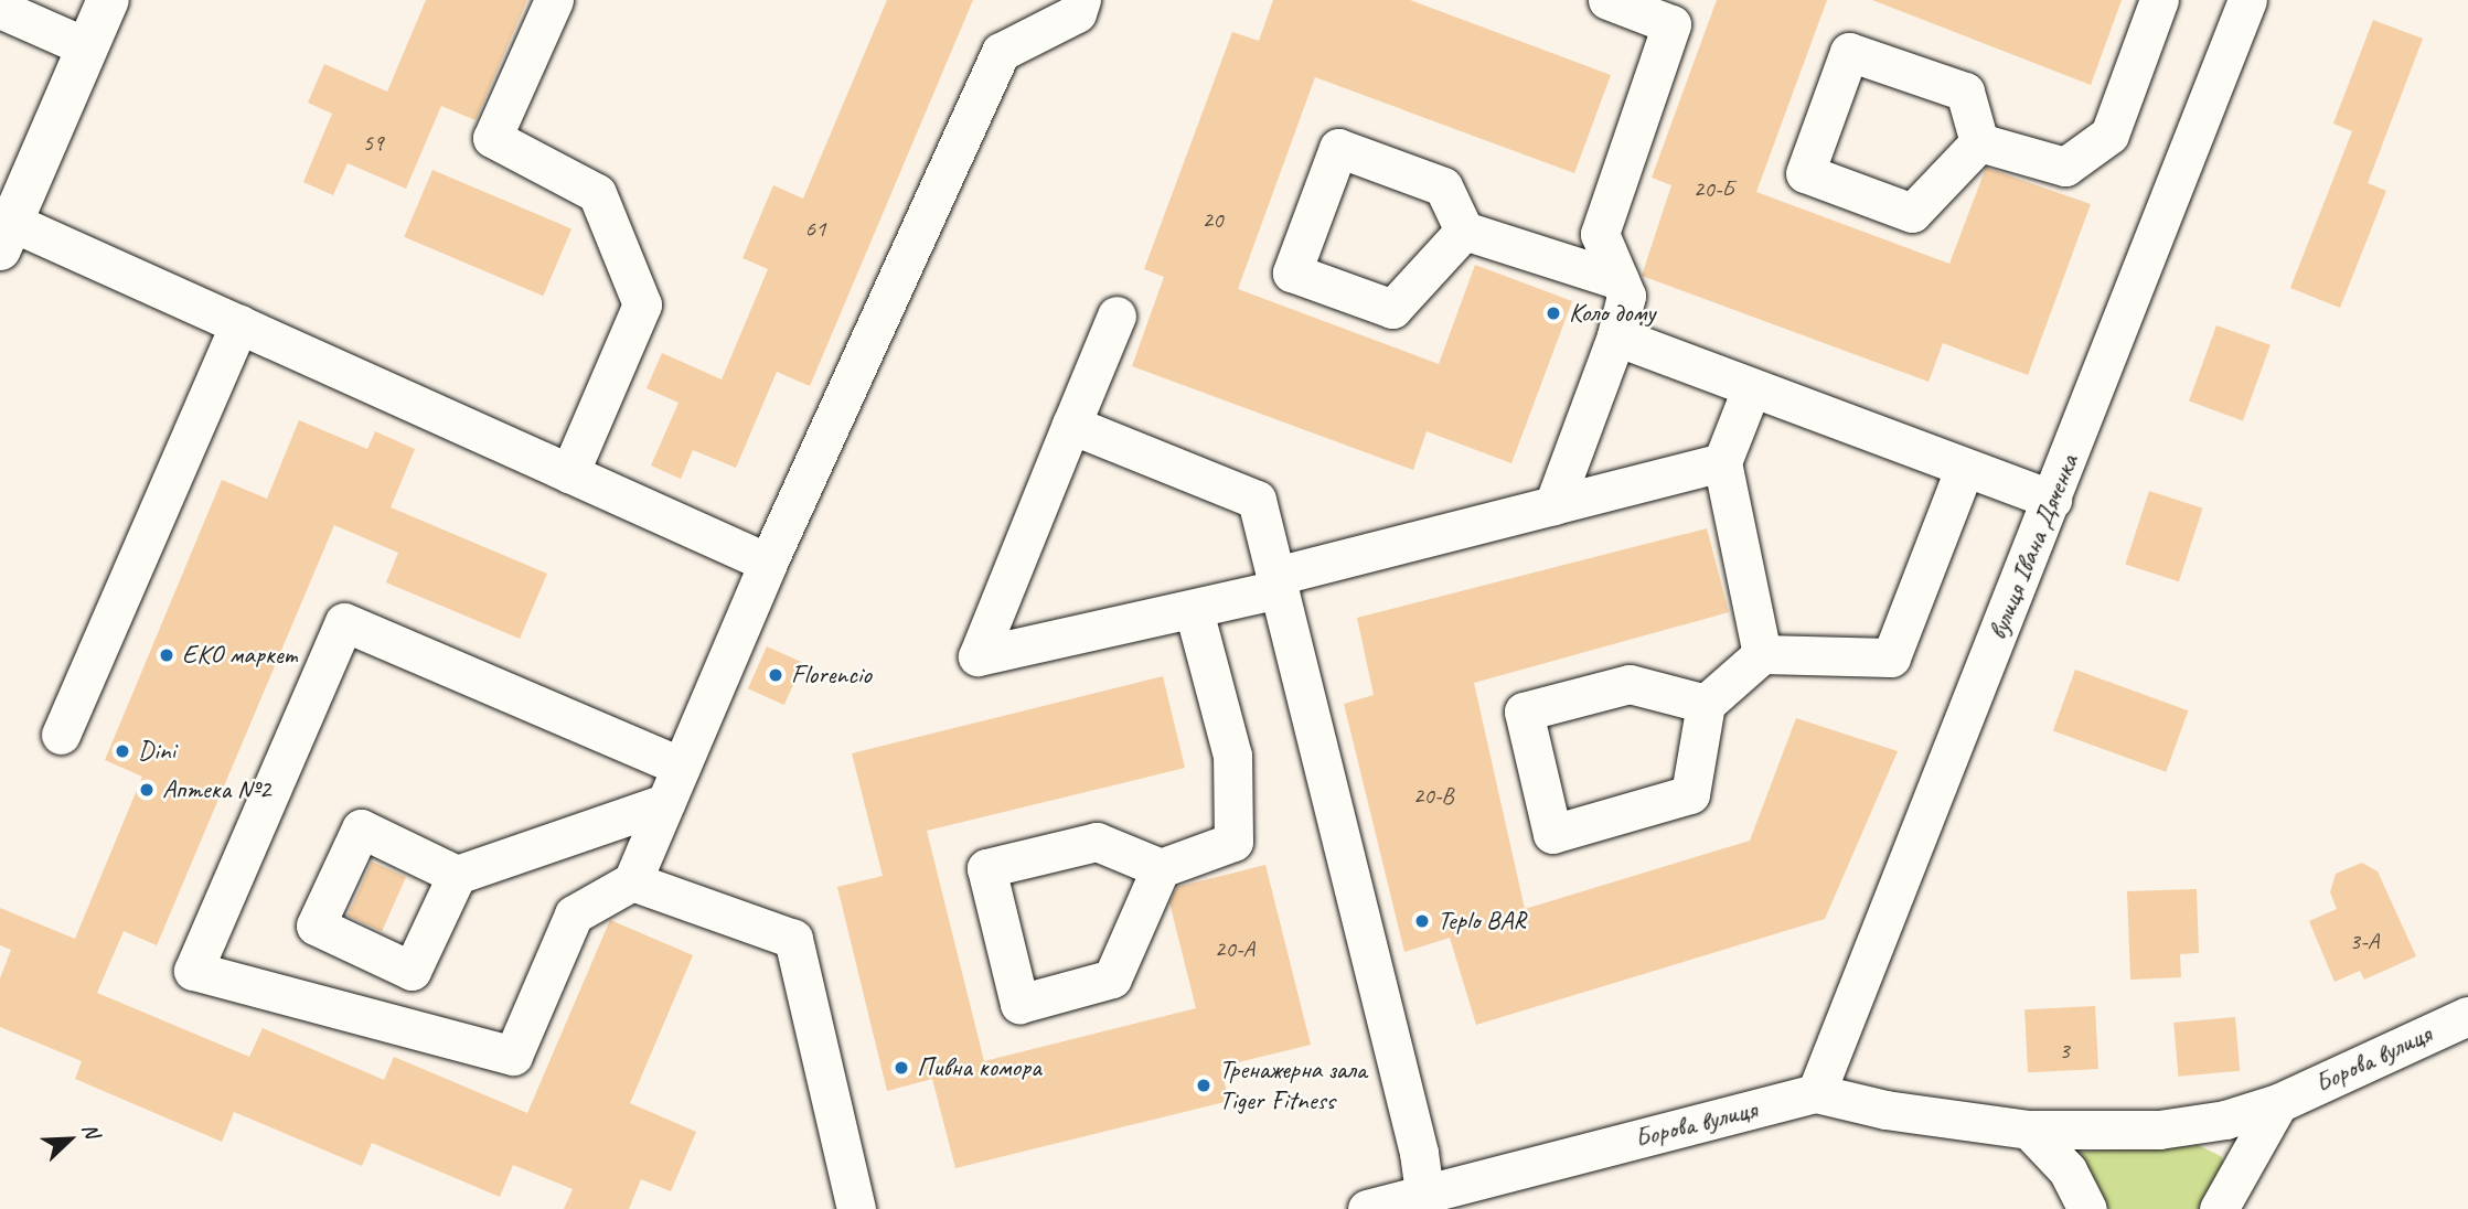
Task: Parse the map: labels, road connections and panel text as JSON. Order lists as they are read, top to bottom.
{
  "streets": {
    "street": ["вулиця Івана Дяченка", "Борова вулиця"]
  },
  "crossings": [
    ["вулиця Івана Дяченка", "Борова вулиця"]
  ],
  "places": [
    "Коло дому",
    "ЕКО маркет",
    "Florencio",
    "Dini",
    "Аптека №2",
    "Teplo BAR",
    "Пивна комора",
    "Тренажерна зала Tiger Fitness"
  ],
  "house_numbers": [
    "59",
    "20-Б",
    "20",
    "61",
    "20-В",
    "3-А",
    "20-А",
    "3"
  ],
  "north": "top right"
}
